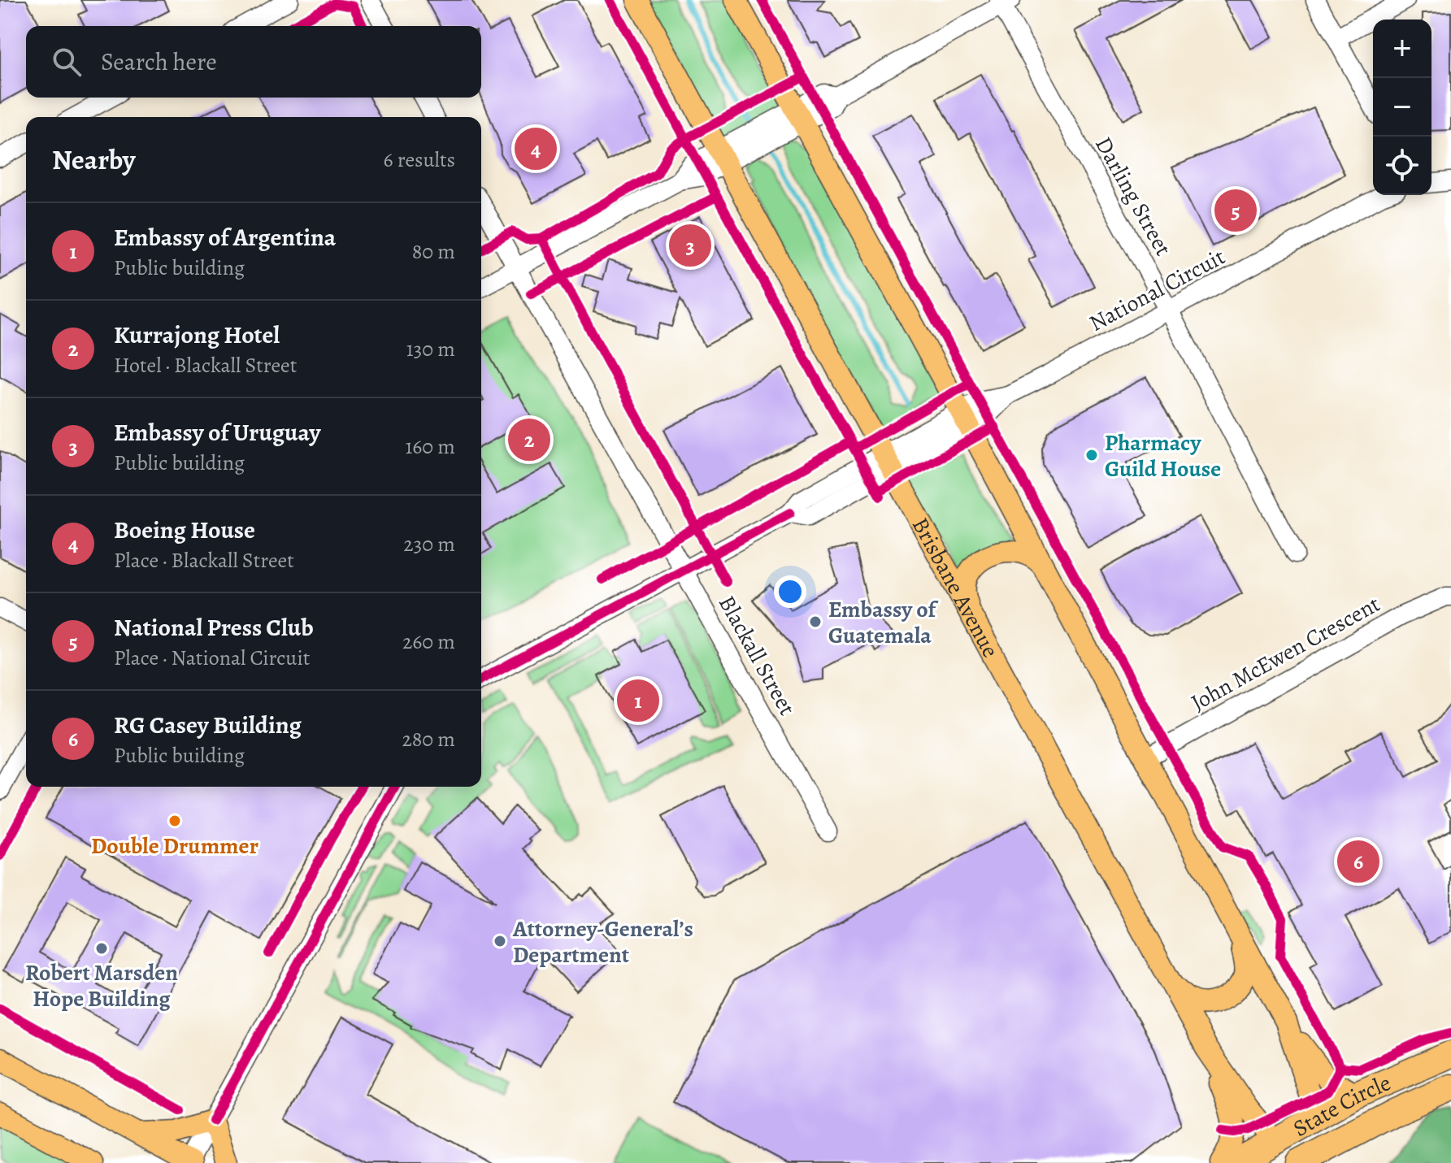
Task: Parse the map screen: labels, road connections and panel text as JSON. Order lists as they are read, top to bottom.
{
  "streets": {
    "highway": ["Brisbane Avenue", "State Circle"],
    "street": [
      "Darling Street",
      "National Circuit",
      "John McEwen Crescent",
      "Blackall Street"
    ]
  },
  "crossings": [
    ["Darling Street", "National Circuit"],
    ["National Circuit", "Brisbane Avenue"],
    ["National Circuit", "Blackall Street"],
    ["Brisbane Avenue", "State Circle"]
  ],
  "places": [
    "Pharmacy Guild House",
    "Embassy of Guatemala",
    "Double Drummer",
    "Attorney-General’s Department",
    "Robert Marsden Hope Building"
  ],
  "page": {
    "map_buttons": ["+", "−"],
    "search": "Search here",
    "heading": ["Nearby", "6 results"],
    "pins": [
      "4",
      "5",
      "3",
      "2",
      "1",
      "6"
    ],
    "list": [
      {
        "mark": "1",
        "name": "Embassy of Argentina",
        "note": "Public building",
        "value": "80 m"
      },
      {
        "mark": "2",
        "name": "Kurrajong Hotel",
        "note": "Hotel · Blackall Street",
        "value": "130 m"
      },
      {
        "mark": "3",
        "name": "Embassy of Uruguay",
        "note": "Public building",
        "value": "160 m"
      },
      {
        "mark": "4",
        "name": "Boeing House",
        "note": "Place · Blackall Street",
        "value": "230 m"
      },
      {
        "mark": "5",
        "name": "National Press Club",
        "note": "Place · National Circuit",
        "value": "260 m"
      },
      {
        "mark": "6",
        "name": "RG Casey Building",
        "note": "Public building",
        "value": "280 m"
      }
    ]
  }
}
